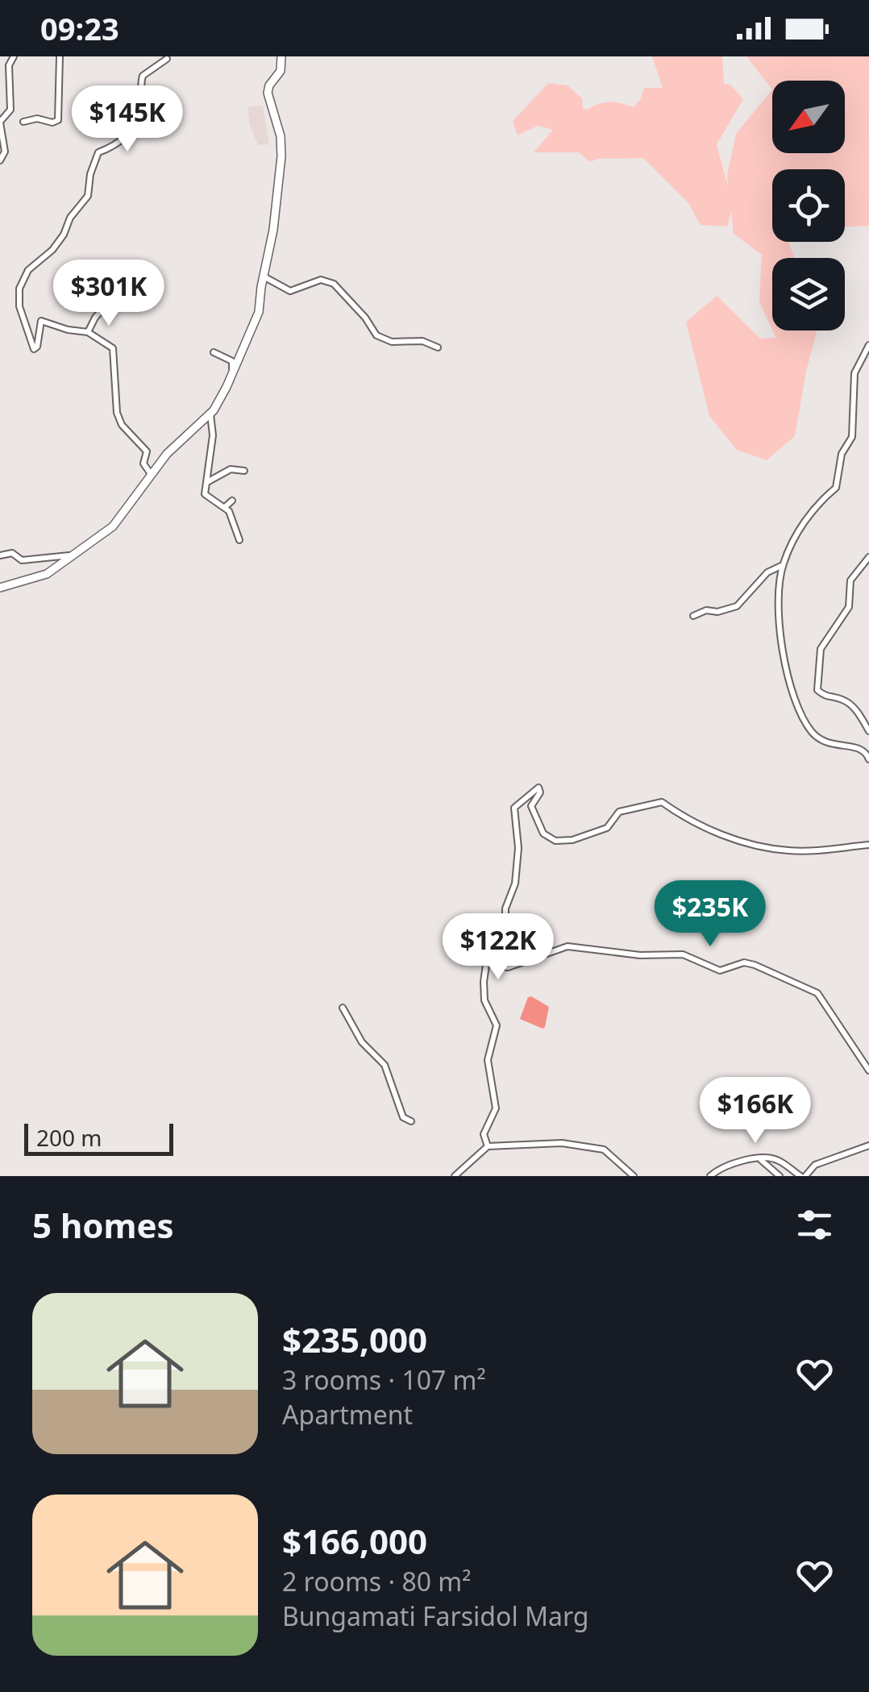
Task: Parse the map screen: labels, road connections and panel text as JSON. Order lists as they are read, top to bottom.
{
  "scale_bar": "200 m",
  "north": "bottom left",
  "page": {
    "status": "09:23",
    "price": [
      "$145K",
      "$301K",
      "$235K",
      "$122K",
      "$166K"
    ],
    "scale": "200 m",
    "heading": "5 homes",
    "list": [
      {
        "name": "$235,000",
        "note": "3 rooms · 107 m² · Apartment"
      },
      {
        "name": "$166,000",
        "note": "2 rooms · 80 m² · Bungamati Farsidol Marg"
      }
    ]
  }
}
